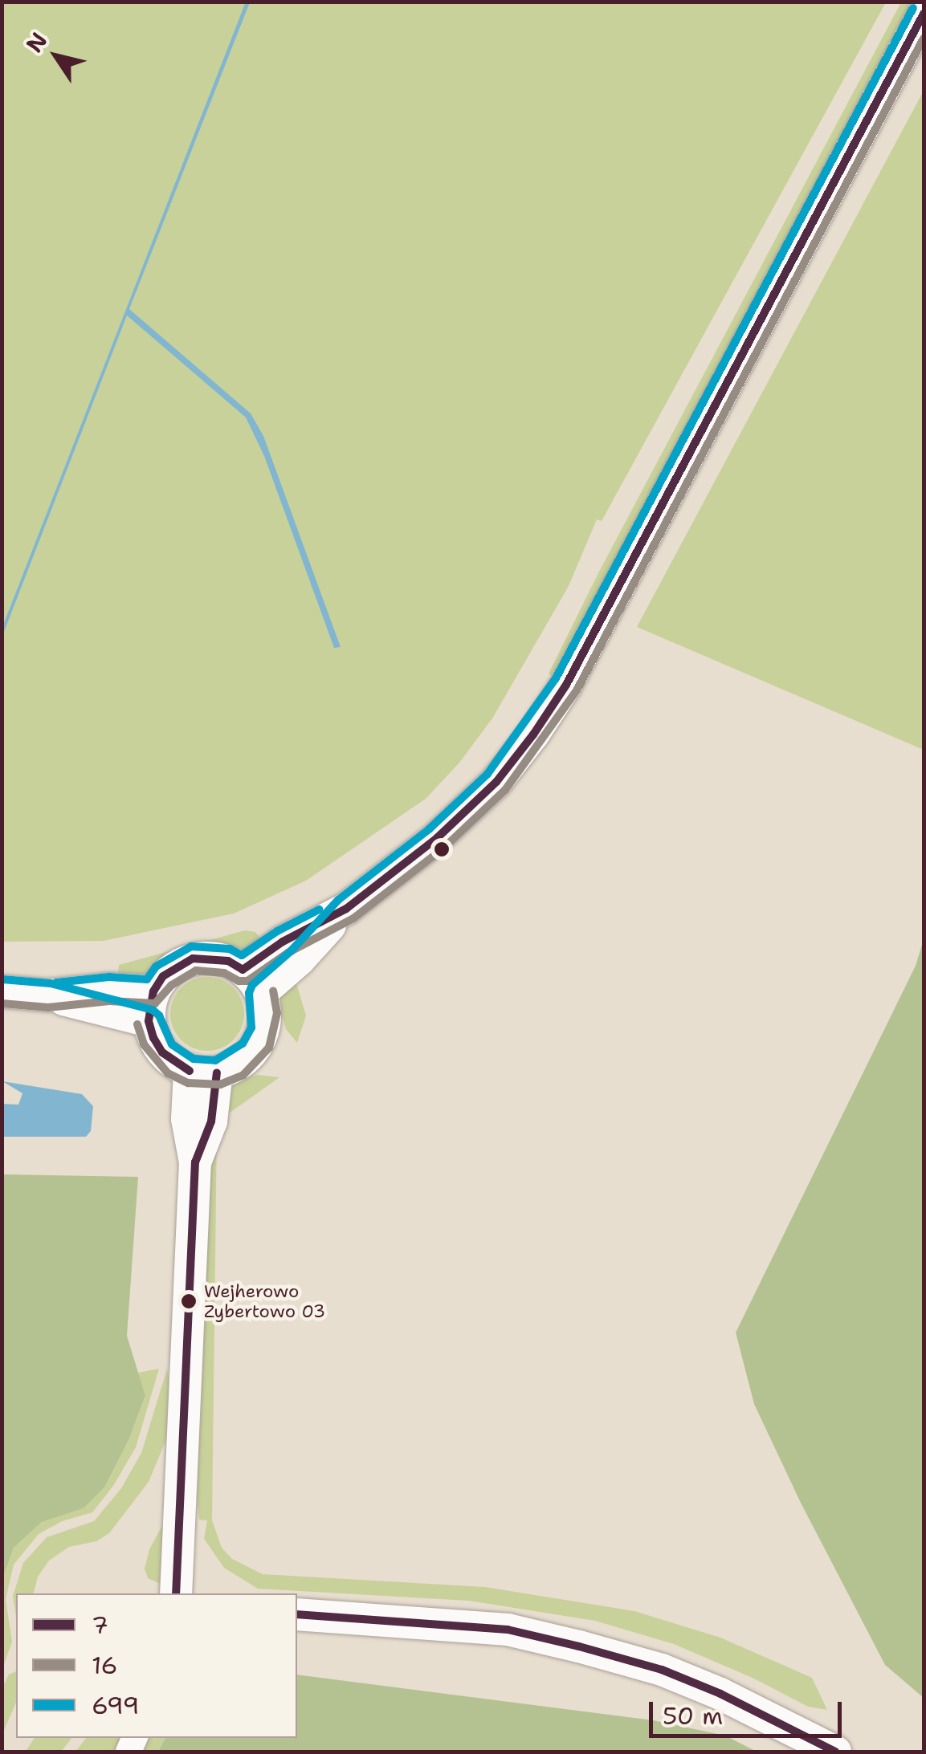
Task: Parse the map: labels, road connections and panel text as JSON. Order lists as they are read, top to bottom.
{
  "places": ["Wejherowo Zybertowo 03"],
  "lines": ["transit line 699", "transit line 7", "transit line 16"],
  "legend": ["7", "16", "699"],
  "scale_bar": "50 m",
  "north": "top left"
}
